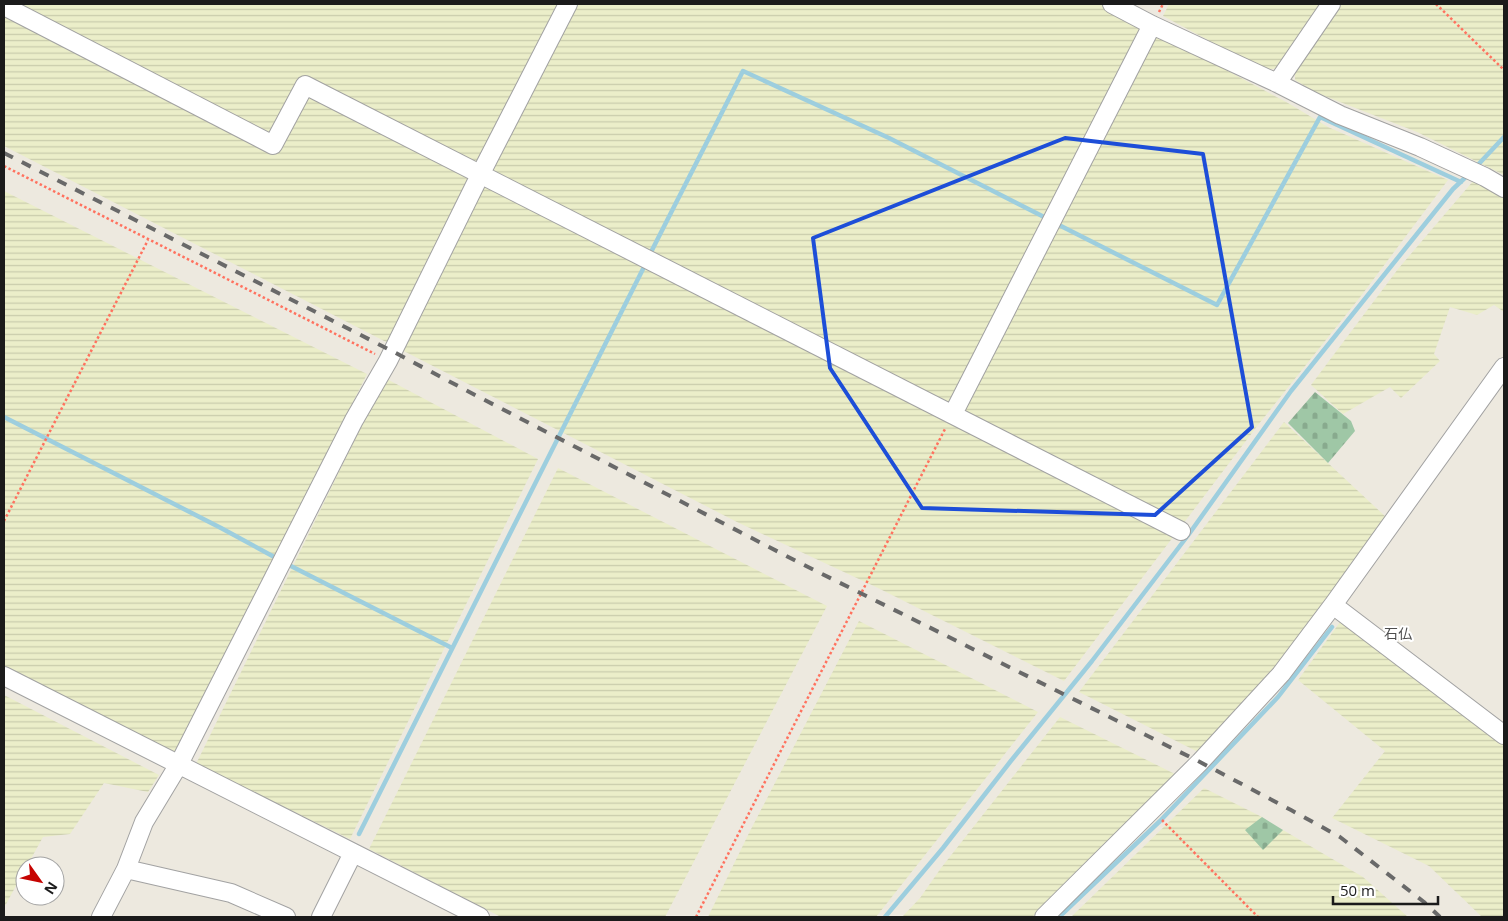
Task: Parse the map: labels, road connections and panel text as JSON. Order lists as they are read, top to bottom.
{
  "districts": ["石仏"],
  "scale_bar": "50 m",
  "north": "bottom right"
}
